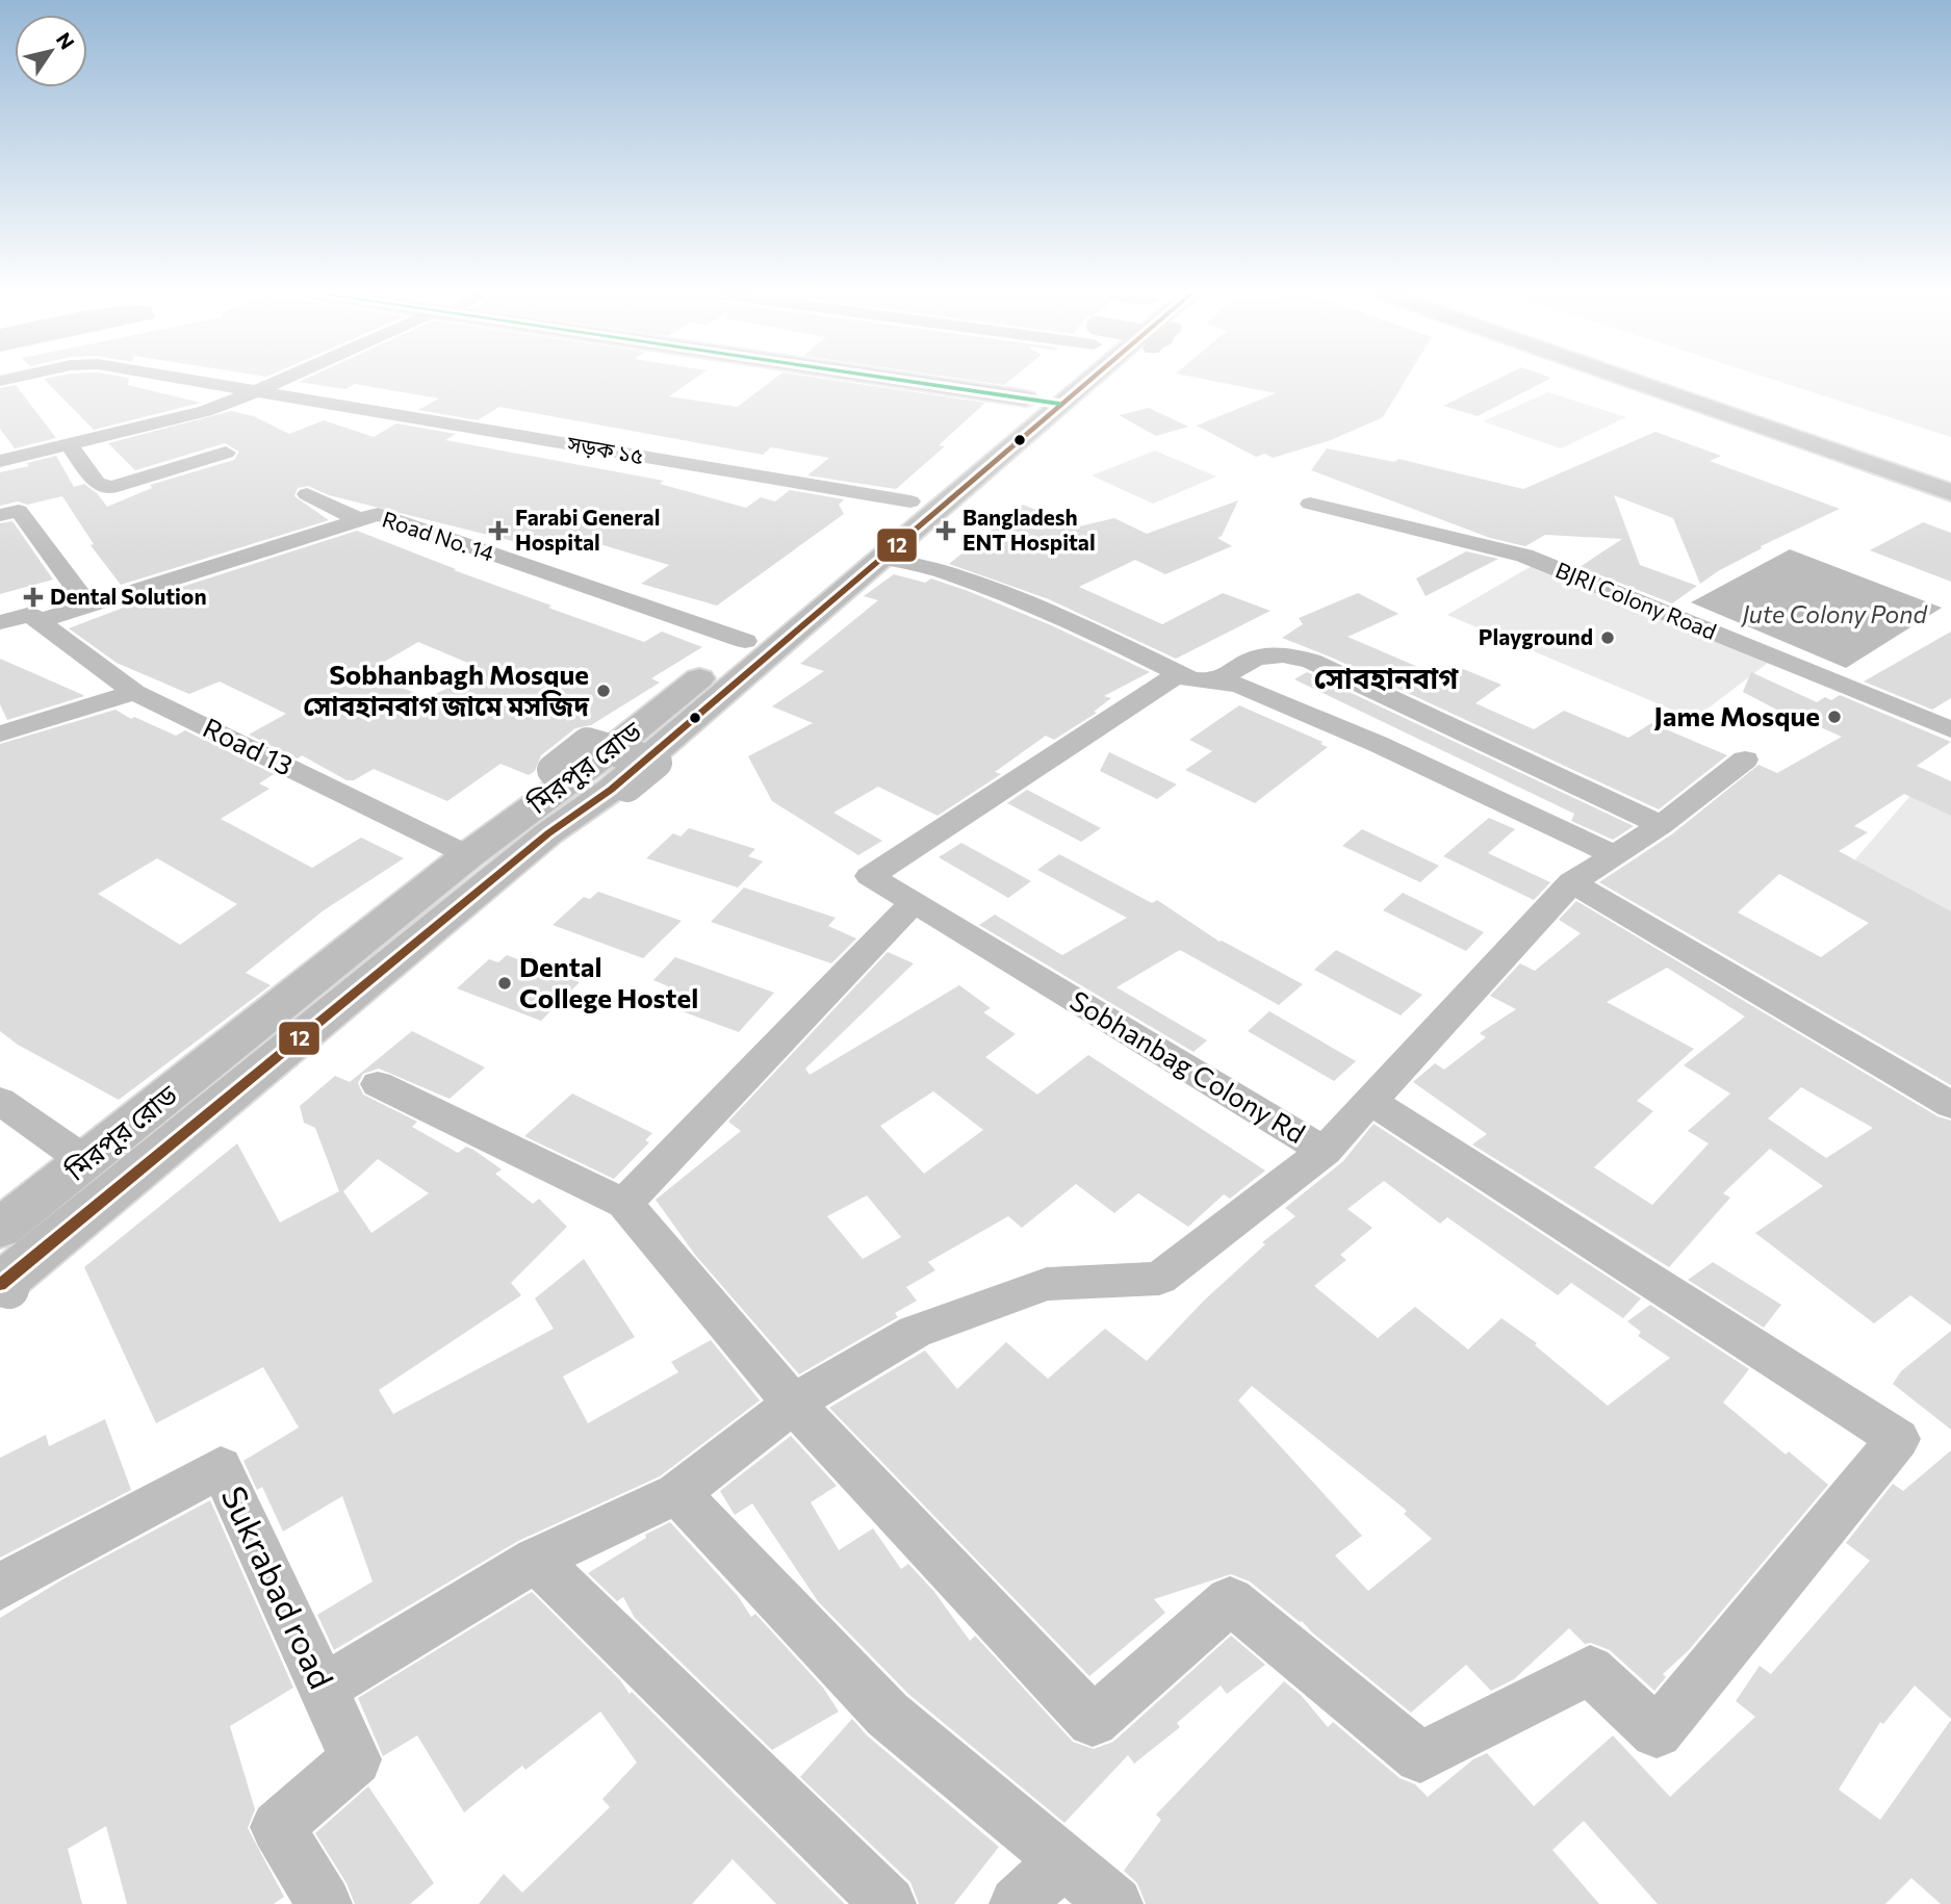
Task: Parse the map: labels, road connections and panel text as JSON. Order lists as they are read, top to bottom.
{
  "streets": {
    "main road": ["মিরপুর রোড"],
    "street": [
      "সড়ক ১৫",
      "Road No. 14",
      "BJRI Colony Road",
      "Road 13",
      "Sobhanbag Colony Rd",
      "Sukrabad road"
    ]
  },
  "crossings": [
    ["সড়ক ১৫", "মিরপুর রোড"],
    ["Road No. 14", "Road 13"],
    ["Road No. 14", "মিরপুর রোড"],
    ["Road 13", "মিরপুর রোড"]
  ],
  "districts": ["সোবহানবাগ"],
  "water": ["Jute Colony Pond"],
  "places": {
    "health": ["Farabi General Hospital", "Bangladesh ENT Hospital", "Dental Solution"],
    "other": [
      "Playground",
      "Sobhanbagh Mosque সোবহানবাগ জামে মসজিদ",
      "Jame Mosque",
      "Dental College Hostel"
    ]
  },
  "lines": ["transit line 12"],
  "north": "top right"
}
